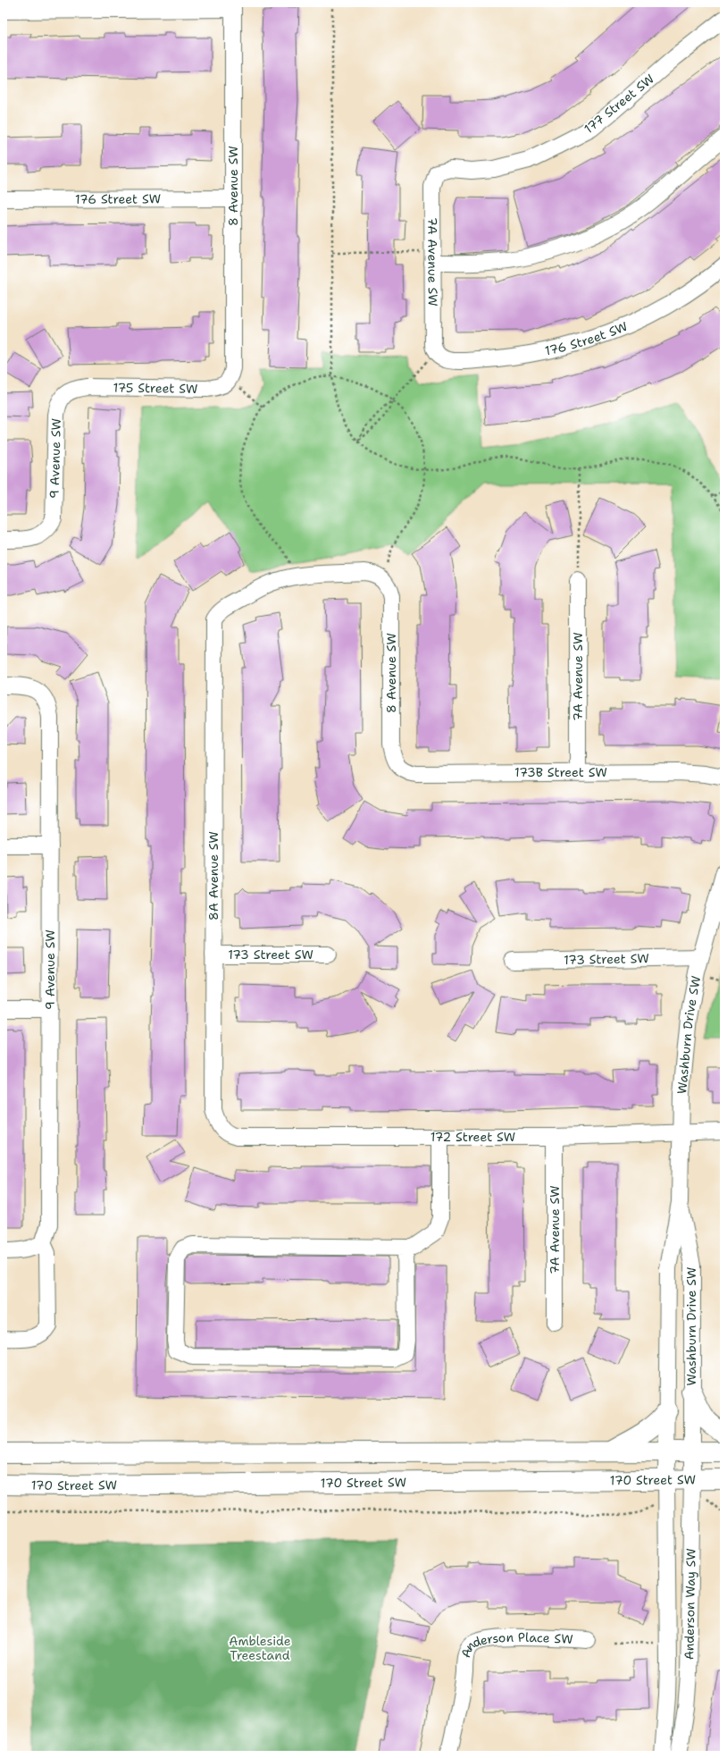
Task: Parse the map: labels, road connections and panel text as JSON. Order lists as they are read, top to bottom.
{
  "streets": {
    "main road": ["170 Street SW"],
    "street": [
      "177 Street SW",
      "8 Avenue SW",
      "176 Street SW",
      "7A Avenue SW",
      "175 Street SW",
      "9 Avenue SW",
      "173B Street SW",
      "8A Avenue SW",
      "173 Street SW",
      "Washburn Drive SW",
      "172 Street SW",
      "Anderson Way SW",
      "Anderson Place SW"
    ]
  },
  "crossings": [
    ["177 Street SW", "7A Avenue SW"],
    ["8 Avenue SW", "176 Street SW"],
    ["8 Avenue SW", "175 Street SW"],
    ["8 Avenue SW", "173B Street SW"],
    ["176 Street SW", "7A Avenue SW"],
    ["7A Avenue SW", "173B Street SW"],
    ["7A Avenue SW", "172 Street SW"],
    ["175 Street SW", "9 Avenue SW"],
    ["8A Avenue SW", "173 Street SW"],
    ["8A Avenue SW", "172 Street SW"],
    ["173 Street SW", "Washburn Drive SW"],
    ["Washburn Drive SW", "172 Street SW"],
    ["Washburn Drive SW", "Anderson Way SW"],
    ["170 Street SW", "Anderson Way SW"]
  ],
  "parks": ["Ambleside Treestand"]
}
